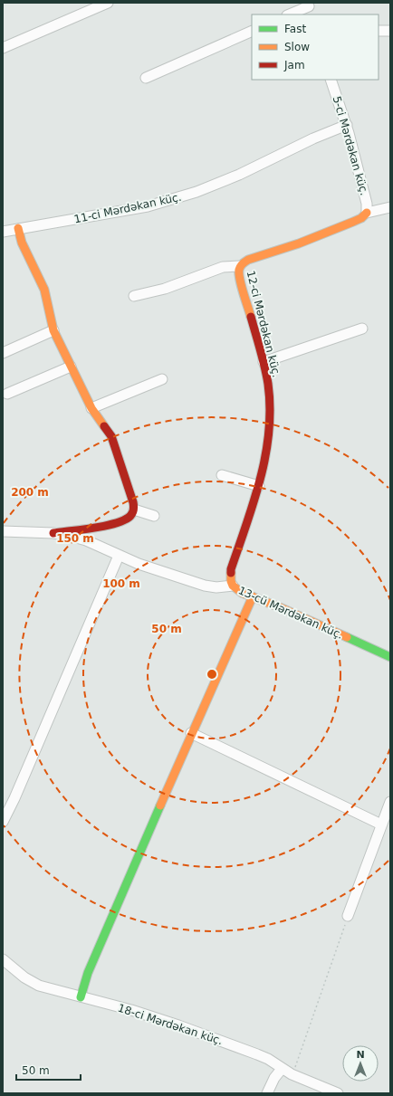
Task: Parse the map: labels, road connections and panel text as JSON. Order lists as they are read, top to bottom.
{
  "streets": {
    "street": [
      "5-ci Mərdəkan küç.",
      "11-ci Mərdəkan küç.",
      "12-ci Mərdəkan küç.",
      "13-cü Mərdəkan küç.",
      "18-ci Mərdəkan küç."
    ]
  },
  "crossings": [
    ["5-ci Mərdəkan küç.", "11-ci Mərdəkan küç."],
    ["5-ci Mərdəkan küç.", "12-ci Mərdəkan küç."],
    ["12-ci Mərdəkan küç.", "13-cü Mərdəkan küç."]
  ],
  "legend": ["Fast", "Slow", "Jam"],
  "scale_bar": "50 m",
  "north": "top",
  "rings": [
    "200 m",
    "150 m",
    "100 m",
    "50 m"
  ]
}
